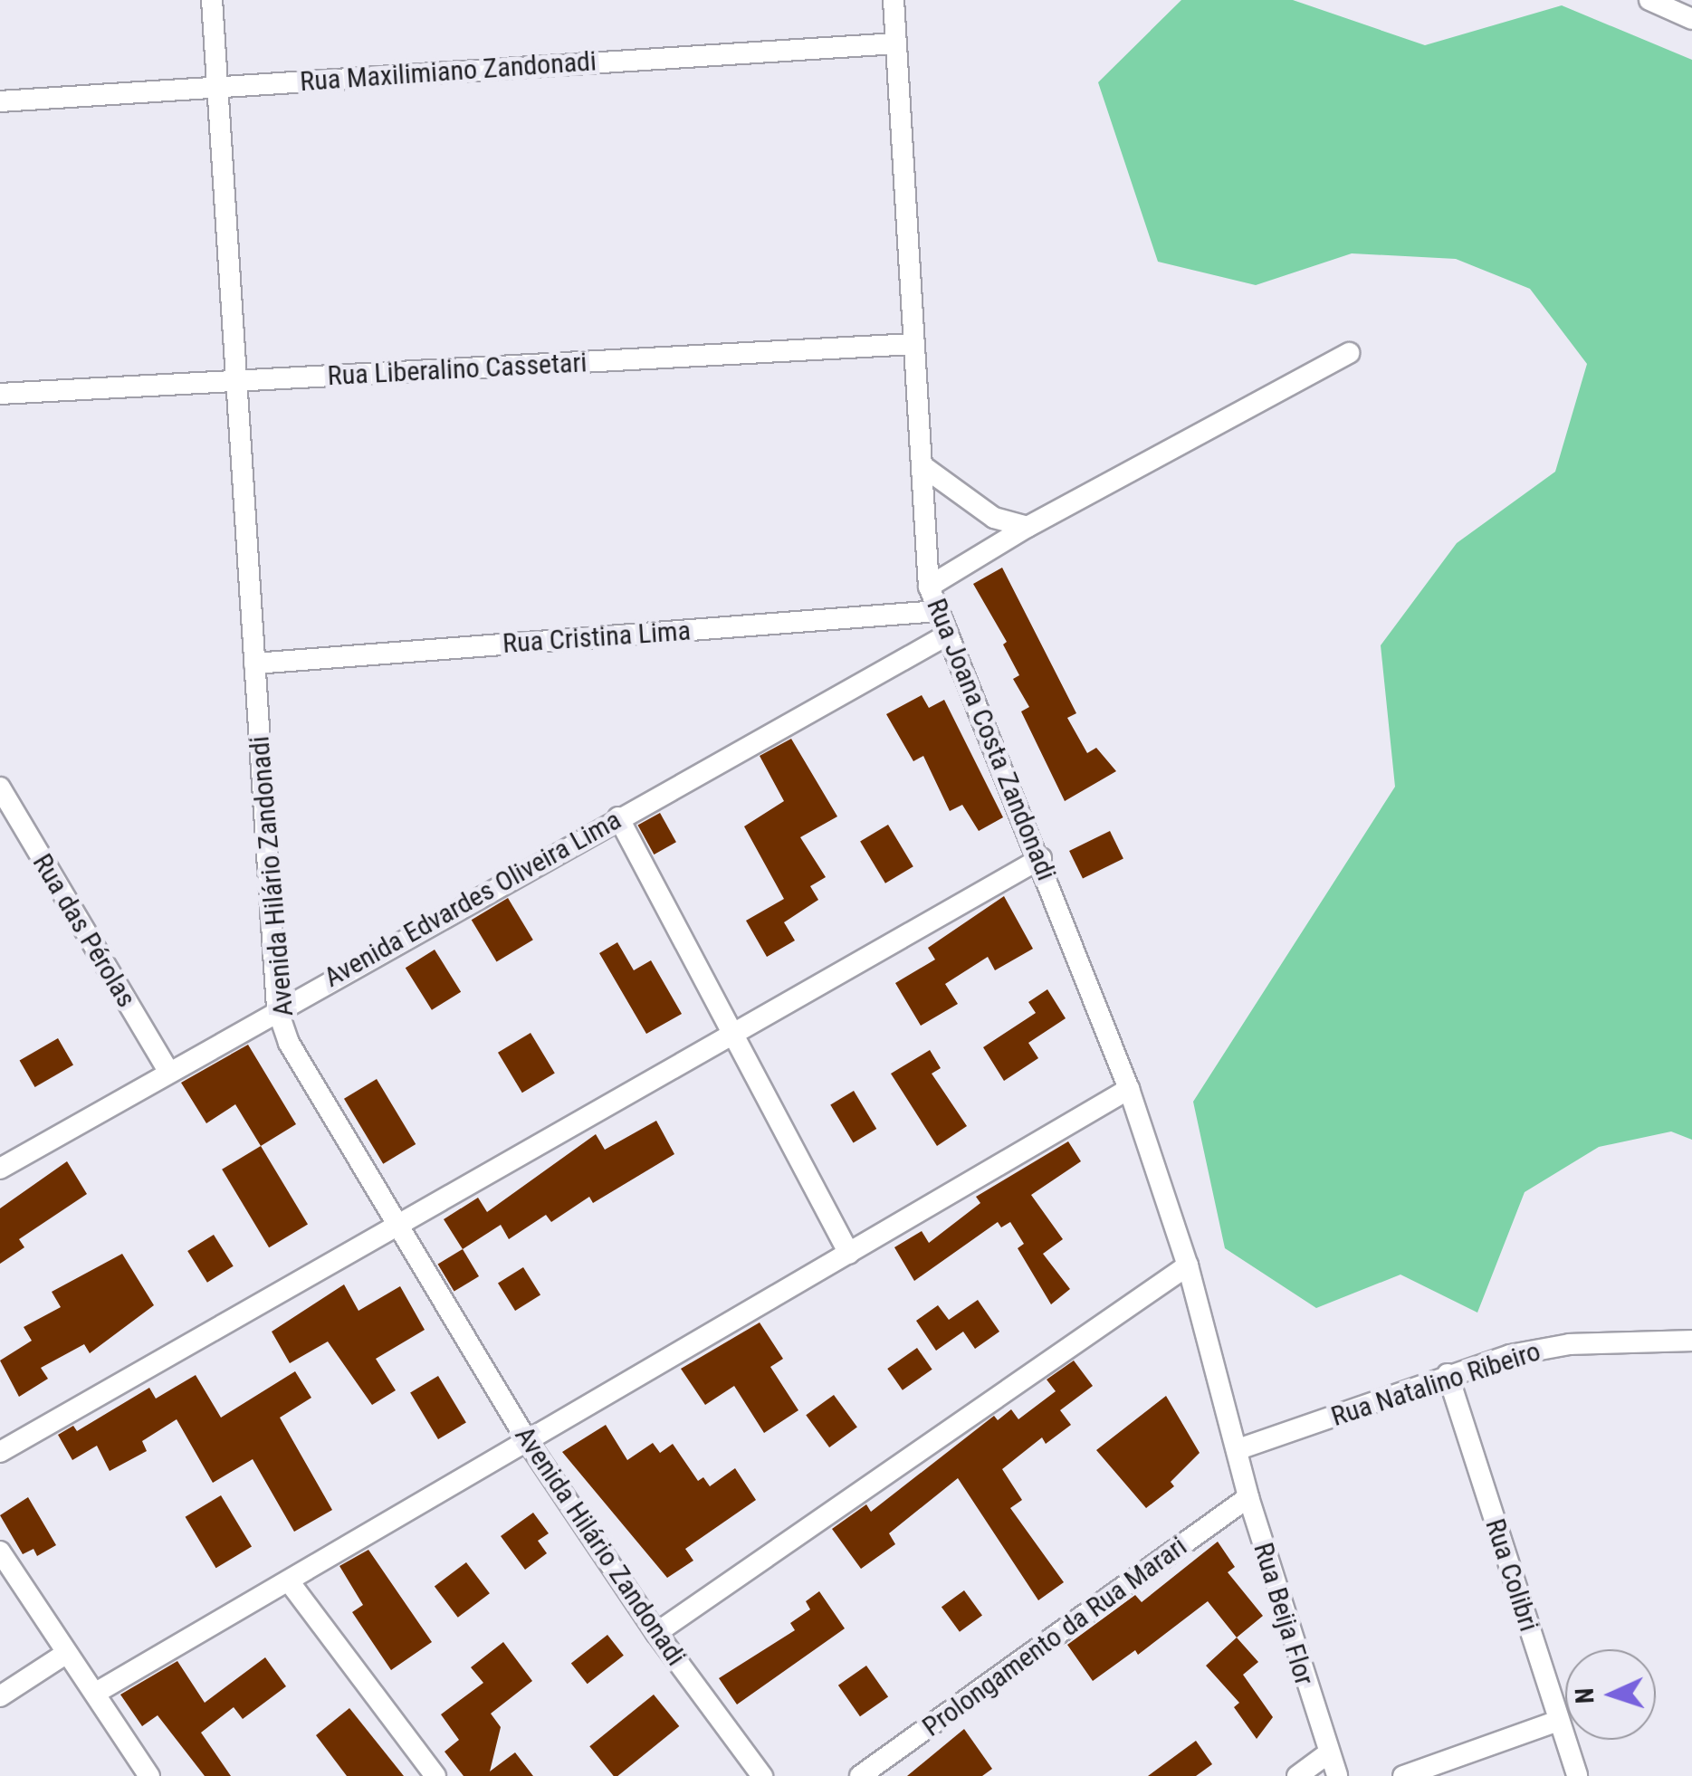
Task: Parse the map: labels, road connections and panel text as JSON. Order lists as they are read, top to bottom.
{
  "streets": {
    "street": [
      "Rua Maxilimiano Zandonadi",
      "Rua Liberalino Cassetari",
      "Rua Cristina Lima",
      "Rua Joana Costa Zandonadi",
      "Avenida Hilário Zandonadi",
      "Avenida Edvardes Oliveira Lima",
      "Rua das Pérolas",
      "Rua Natalino Ribeiro",
      "Rua Colibri",
      "Rua Beija Flor",
      "Prolongamento da Rua Marari"
    ]
  },
  "crossings": [
    ["Rua Maxilimiano Zandonadi", "Rua Joana Costa Zandonadi"],
    ["Rua Maxilimiano Zandonadi", "Avenida Hilário Zandonadi"],
    ["Rua Liberalino Cassetari", "Rua Joana Costa Zandonadi"],
    ["Rua Liberalino Cassetari", "Avenida Hilário Zandonadi"],
    ["Rua Cristina Lima", "Rua Joana Costa Zandonadi"],
    ["Rua Cristina Lima", "Avenida Hilário Zandonadi"],
    ["Rua Joana Costa Zandonadi", "Avenida Edvardes Oliveira Lima"],
    ["Rua Joana Costa Zandonadi", "Rua Natalino Ribeiro"],
    ["Rua Joana Costa Zandonadi", "Rua Beija Flor"],
    ["Avenida Hilário Zandonadi", "Avenida Edvardes Oliveira Lima"],
    ["Avenida Edvardes Oliveira Lima", "Rua das Pérolas"],
    ["Rua Natalino Ribeiro", "Rua Colibri"],
    ["Rua Natalino Ribeiro", "Rua Beija Flor"],
    ["Rua Beija Flor", "Prolongamento da Rua Marari"]
  ],
  "north": "left"
}
